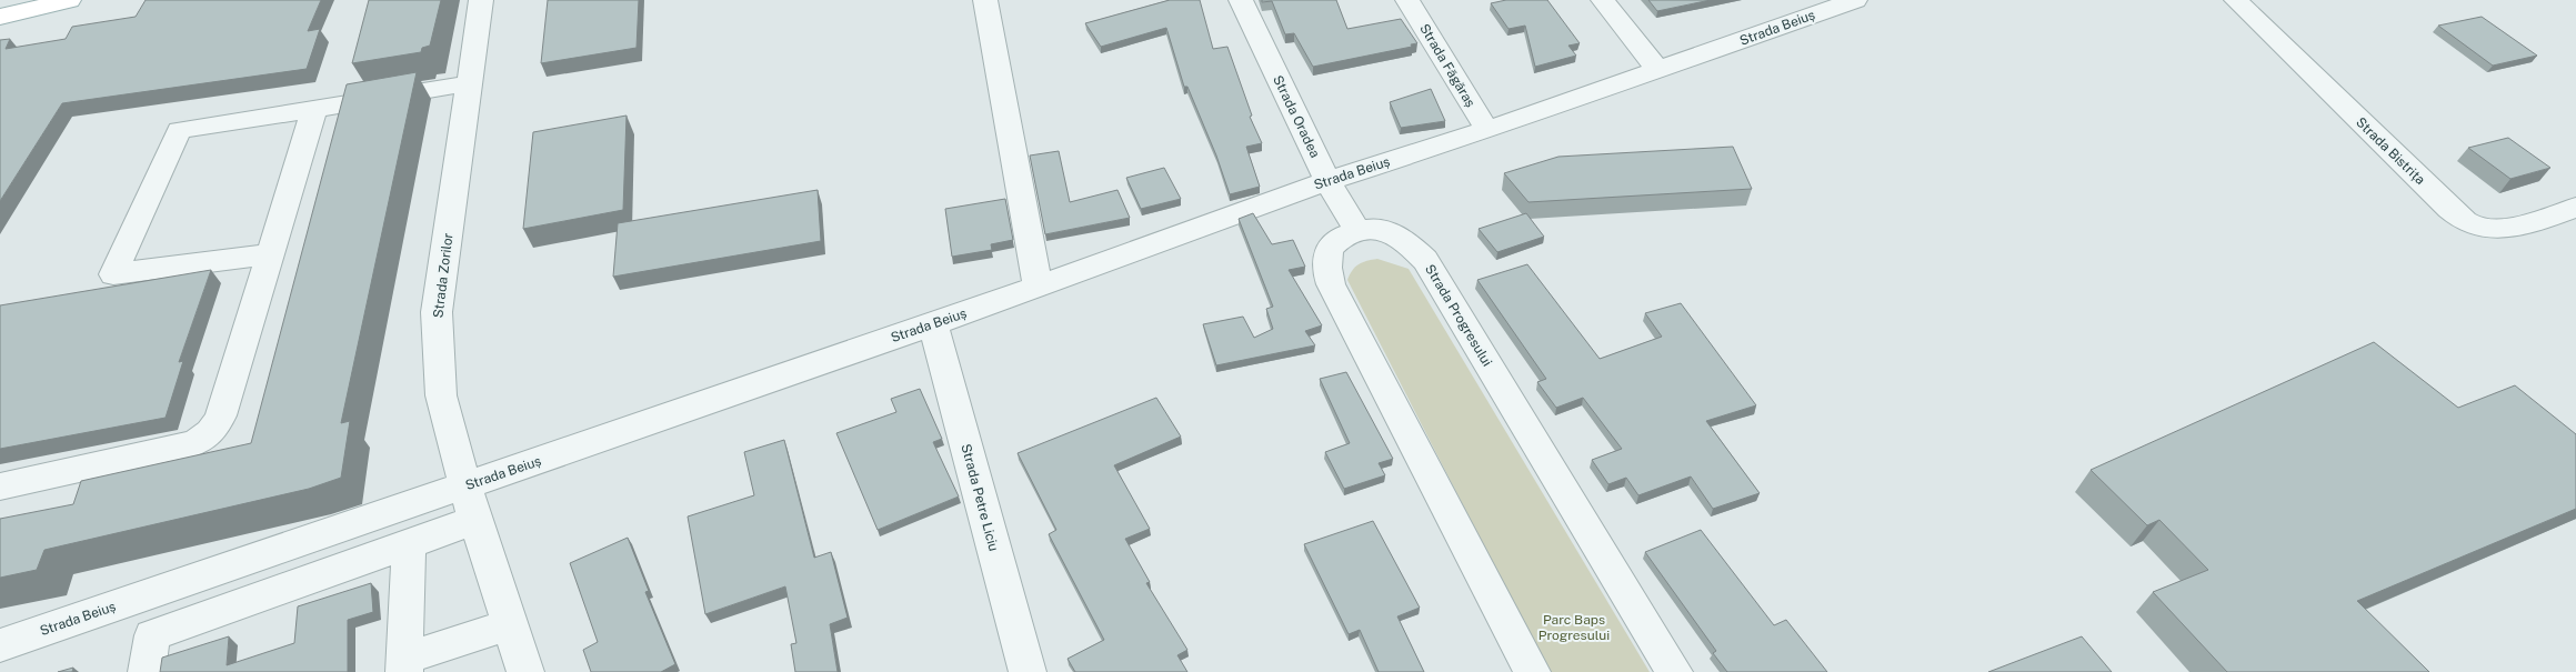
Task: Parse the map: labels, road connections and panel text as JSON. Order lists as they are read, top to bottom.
{
  "streets": {
    "street": [
      "Strada Beiuș",
      "Strada Făgăraș",
      "Strada Oradea",
      "Strada Bistrița",
      "Strada Zorilor",
      "Strada Progresului",
      "Strada Petre Liciu"
    ]
  },
  "crossings": [
    ["Strada Beiuș", "Strada Făgăraș"],
    ["Strada Beiuș", "Strada Oradea"],
    ["Strada Beiuș", "Strada Zorilor"],
    ["Strada Beiuș", "Strada Petre Liciu"],
    ["Strada Oradea", "Strada Progresului"]
  ],
  "parks": ["Parc Baps Progresului"]
}
